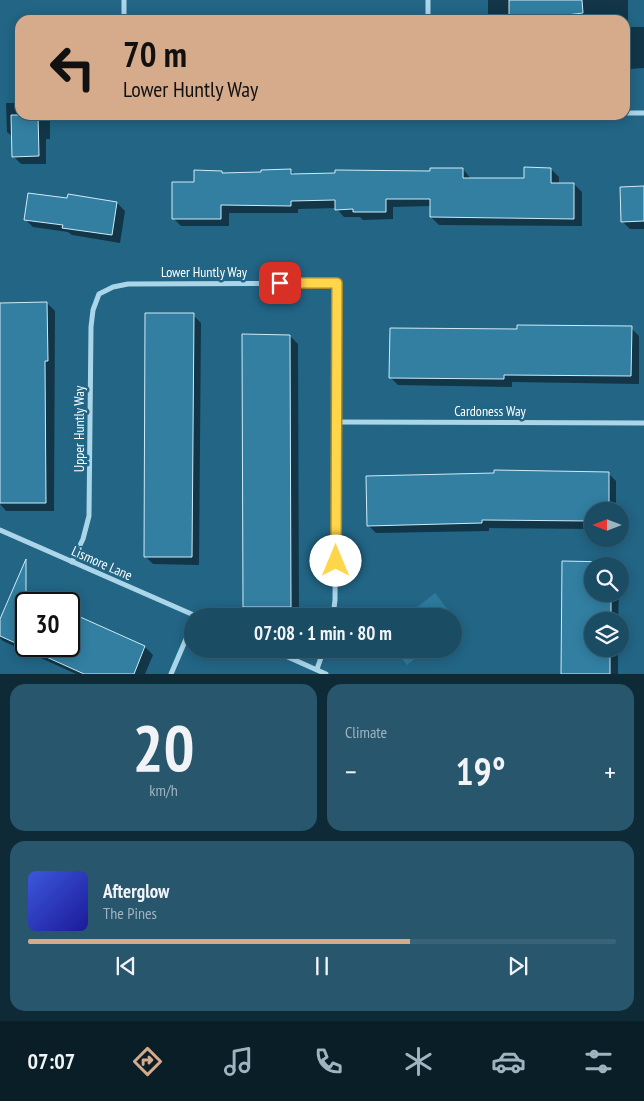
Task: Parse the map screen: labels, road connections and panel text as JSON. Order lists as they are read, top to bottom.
{
  "streets": {
    "street": [
      "Lower Huntly Way",
      "Cardoness Way",
      "Upper Huntly Way",
      "Lismore Lane"
    ]
  },
  "crossings": [
    ["Lower Huntly Way", "Cardoness Way"],
    ["Lower Huntly Way", "Upper Huntly Way"],
    ["Upper Huntly Way", "Lismore Lane"]
  ],
  "north": "left",
  "page": {
    "turn": ["70 m", "Lower Huntly Way"],
    "limit": "30",
    "trip": "07:08 · 1 min · 80 m",
    "tile": [
      ["20", "km/h"],
      "Climate"
    ],
    "heat": ["−", "19°", "+"],
    "song": ["Afterglow", "The Pines"],
    "tabs": "07:07"
  }
}
